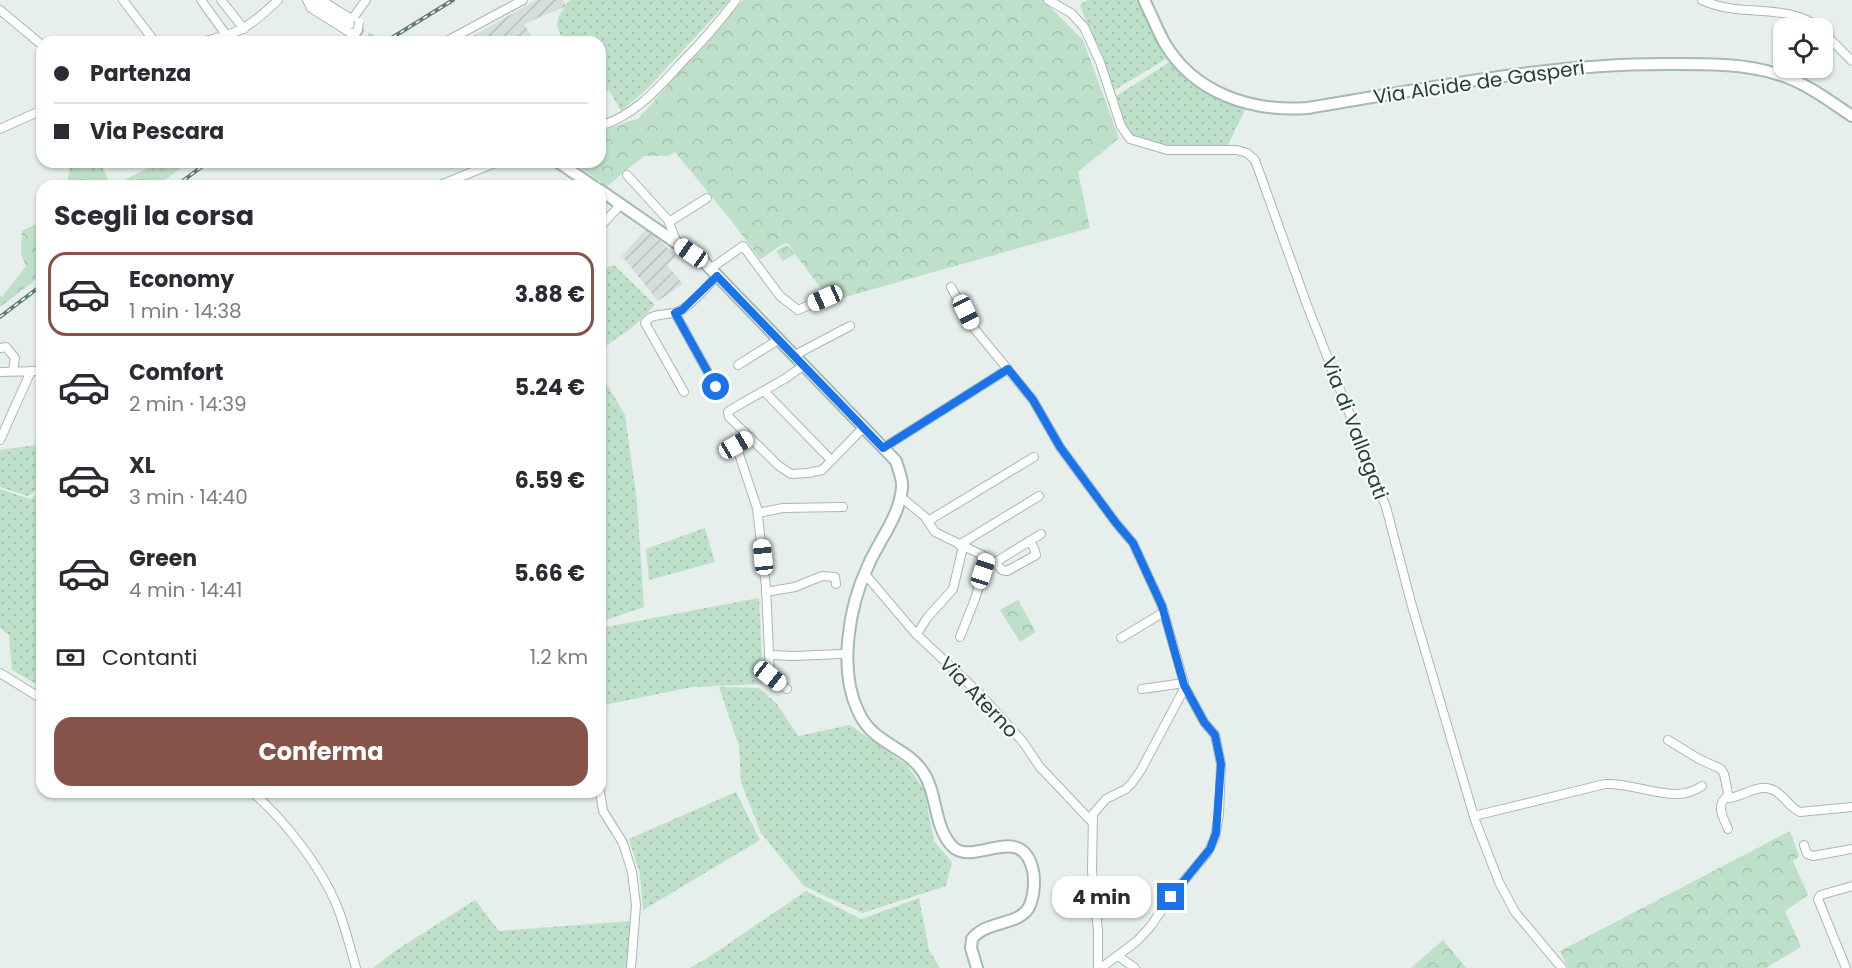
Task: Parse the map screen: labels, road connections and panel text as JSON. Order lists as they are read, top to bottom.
{
  "streets": {
    "main road": ["Via Alcide de Gasperi"],
    "street": ["Via di Vallagati", "Via Aterno"]
  },
  "page": {
    "banner": ["Partenza", "Via Pescara"],
    "heading": "Scegli la corsa",
    "list": [
      {
        "name": "Economy",
        "note": "1 min · 14:38",
        "value": "3.88 €"
      },
      {
        "name": "Comfort",
        "note": "2 min · 14:39",
        "value": "5.24 €"
      },
      {
        "name": "XL",
        "note": "3 min · 14:40",
        "value": "6.59 €"
      },
      {
        "name": "Green",
        "note": "4 min · 14:41",
        "value": "5.66 €"
      }
    ],
    "pay": ["Contanti", "1.2 km"],
    "buttons": "Conferma",
    "bubble": "4 min"
  }
}
